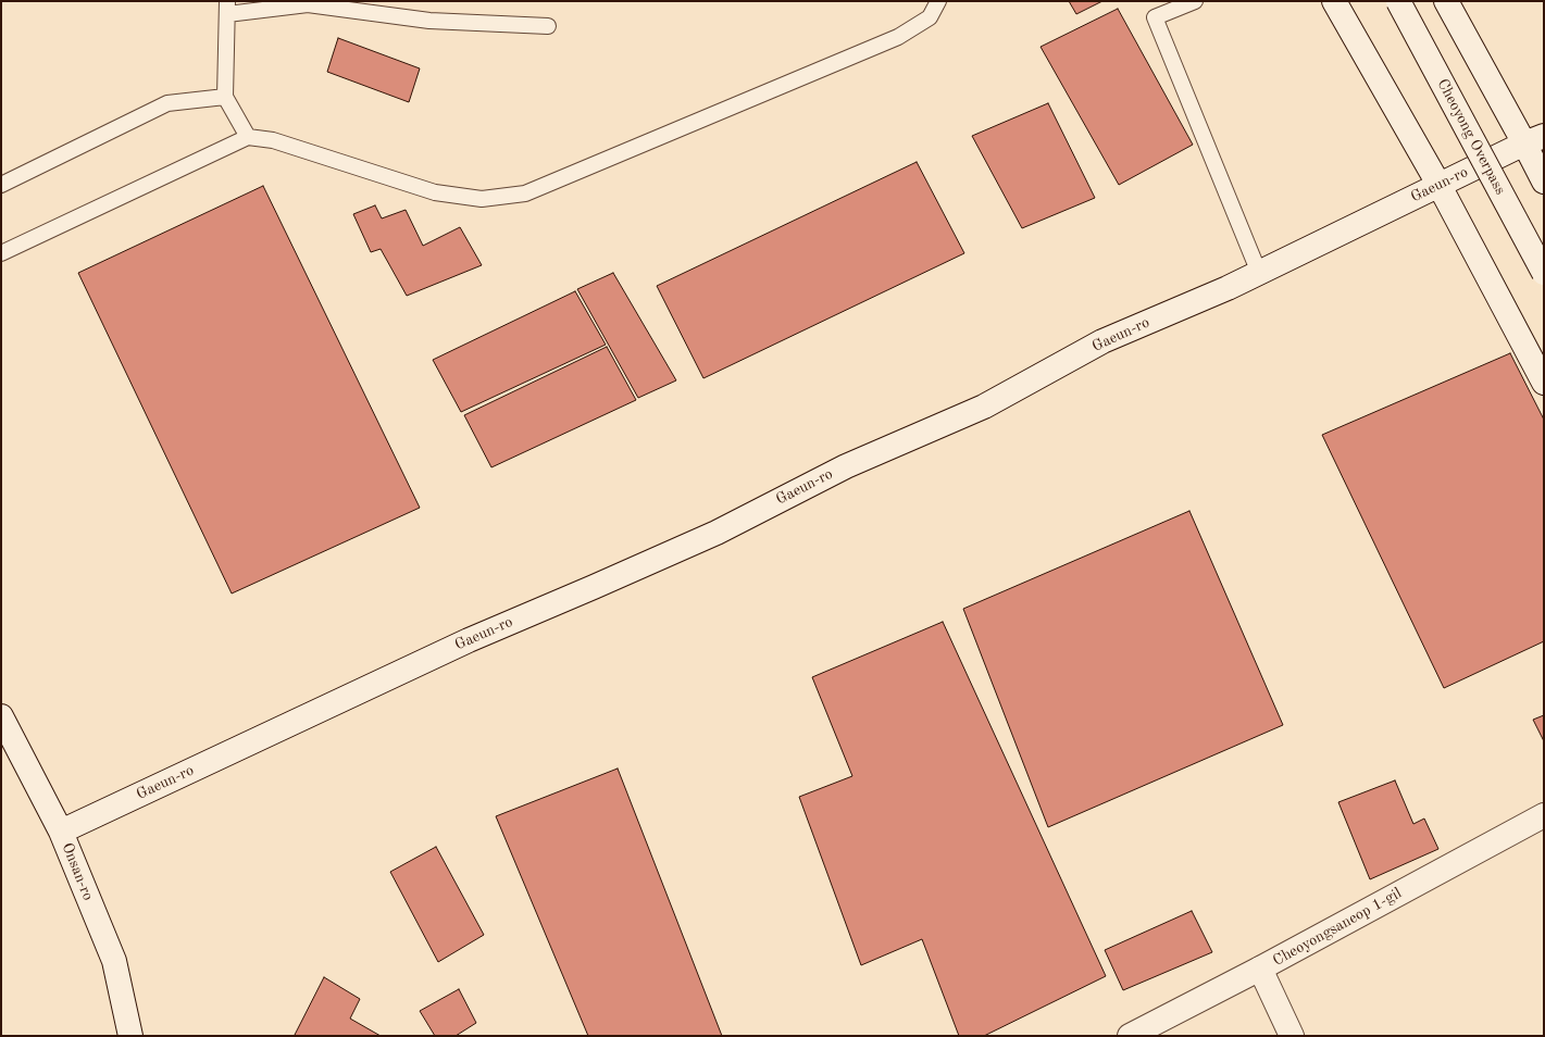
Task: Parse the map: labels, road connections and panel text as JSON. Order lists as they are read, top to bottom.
{
  "streets": {
    "main road": [
      "Cheoyong Overpass",
      "Gaeun-ro",
      "Onsan-ro",
      "Cheoyongsaneop 1-gil"
    ]
  },
  "crossings": [
    ["Gaeun-ro", "Onsan-ro"]
  ]
}
